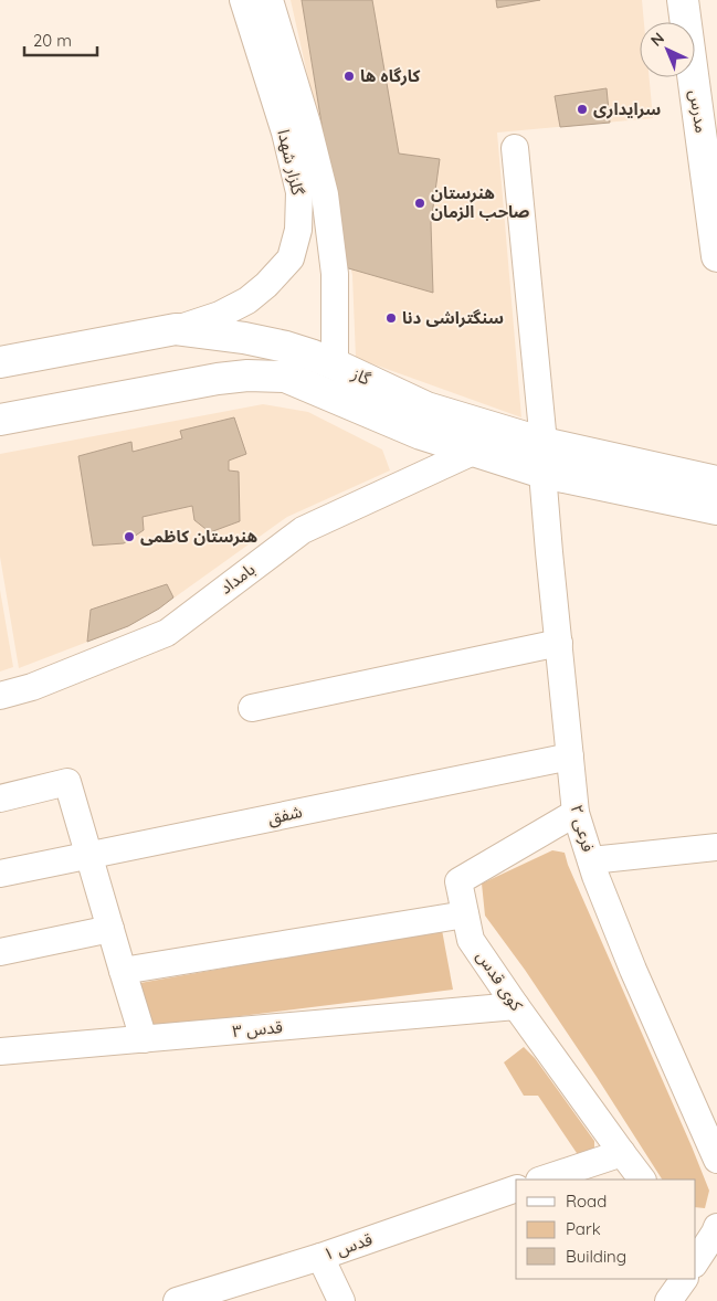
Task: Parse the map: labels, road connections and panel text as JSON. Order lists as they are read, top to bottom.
{
  "streets": {
    "main road": ["مدرس", "گاز"],
    "street": [
      "گلزار شهدا",
      "بامداد",
      "شفق",
      "فرعی ۲",
      "کوی قدس",
      "قدس ۳",
      "قدس ۱"
    ]
  },
  "crossings": [
    ["گلزار شهدا", "گاز"],
    ["گاز", "بامداد"],
    ["گاز", "فرعی ۲"],
    ["شفق", "فرعی ۲"],
    ["فرعی ۲", "کوی قدس"],
    ["کوی قدس", "قدس ۳"]
  ],
  "places": [
    "کارگاه ها",
    "سرایداری",
    "هنرستان صاحب الزمان",
    "سنگتراشی دنا",
    "هنرستان کاظمی"
  ],
  "legend": ["Road", "Park", "Building"],
  "scale_bar": "20 m",
  "north": "top left"
}
